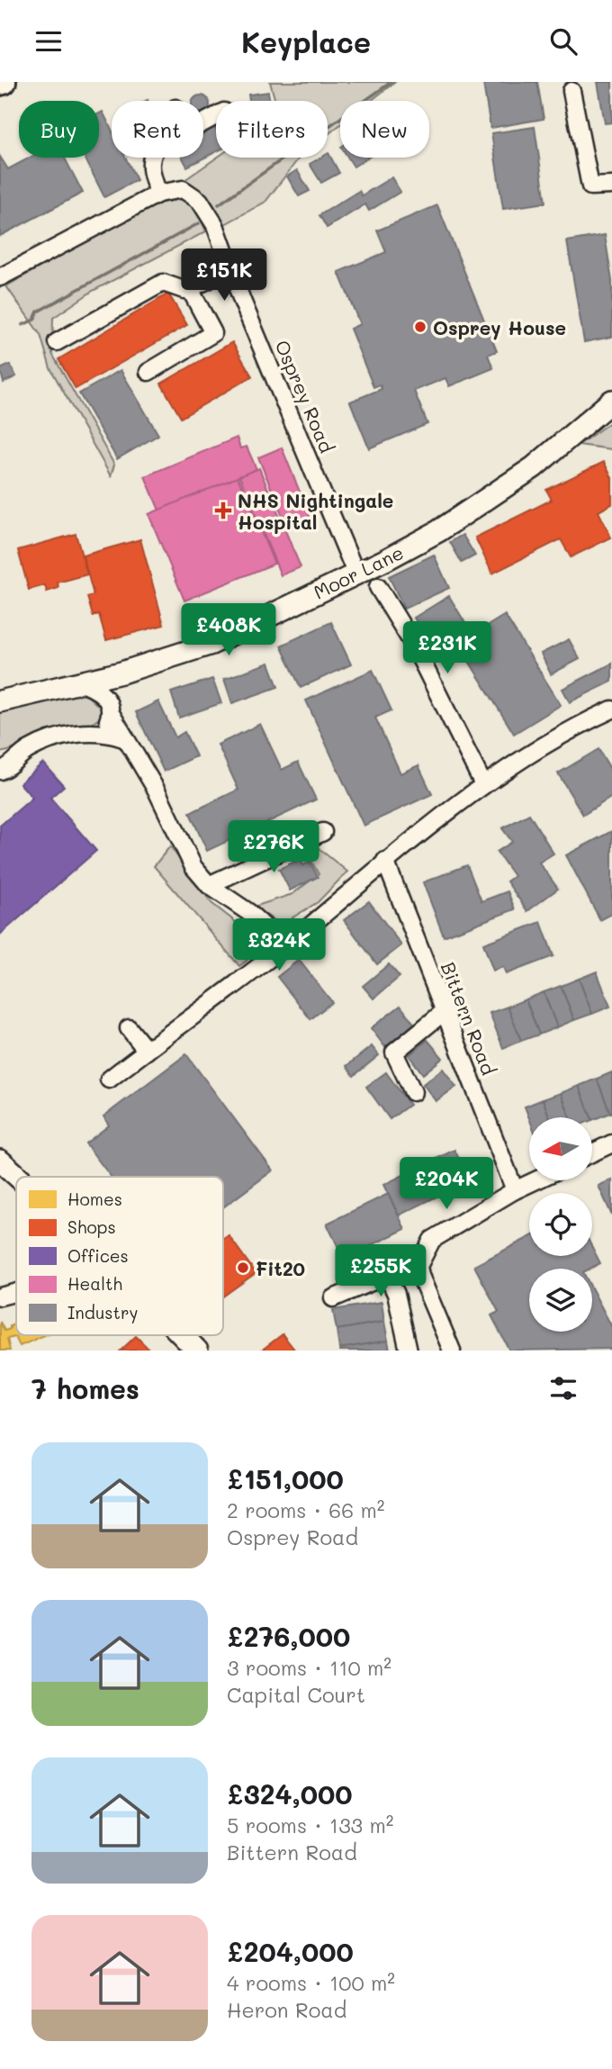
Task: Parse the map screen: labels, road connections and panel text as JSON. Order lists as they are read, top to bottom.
{
  "streets": {
    "main road": ["Moor Lane"],
    "street": ["Osprey Road", "Bittern Road"]
  },
  "crossings": [
    ["Osprey Road", "Moor Lane"]
  ],
  "places": {
    "other": ["Osprey House", "Fit20"],
    "health": ["NHS Nightingale Hospital"]
  },
  "legend": [
    "Homes",
    "Shops",
    "Offices",
    "Health",
    "Industry"
  ],
  "north": "left",
  "page": {
    "header": "Keyplace",
    "chip": [
      "Buy",
      "Rent",
      "Filters",
      "New"
    ],
    "price": [
      "£151K",
      "£408K",
      "£231K",
      "£276K",
      "£324K",
      "£204K",
      "£255K"
    ],
    "heading": "7 homes",
    "list": [
      {
        "name": "£151,000",
        "note": "2 rooms · 66 m² · Osprey Road"
      },
      {
        "name": "£276,000",
        "note": "3 rooms · 110 m² · Capital Court"
      },
      {
        "name": "£324,000",
        "note": "5 rooms · 133 m² · Bittern Road"
      },
      {
        "name": "£204,000",
        "note": "4 rooms · 100 m² · Heron Road"
      }
    ]
  }
}
